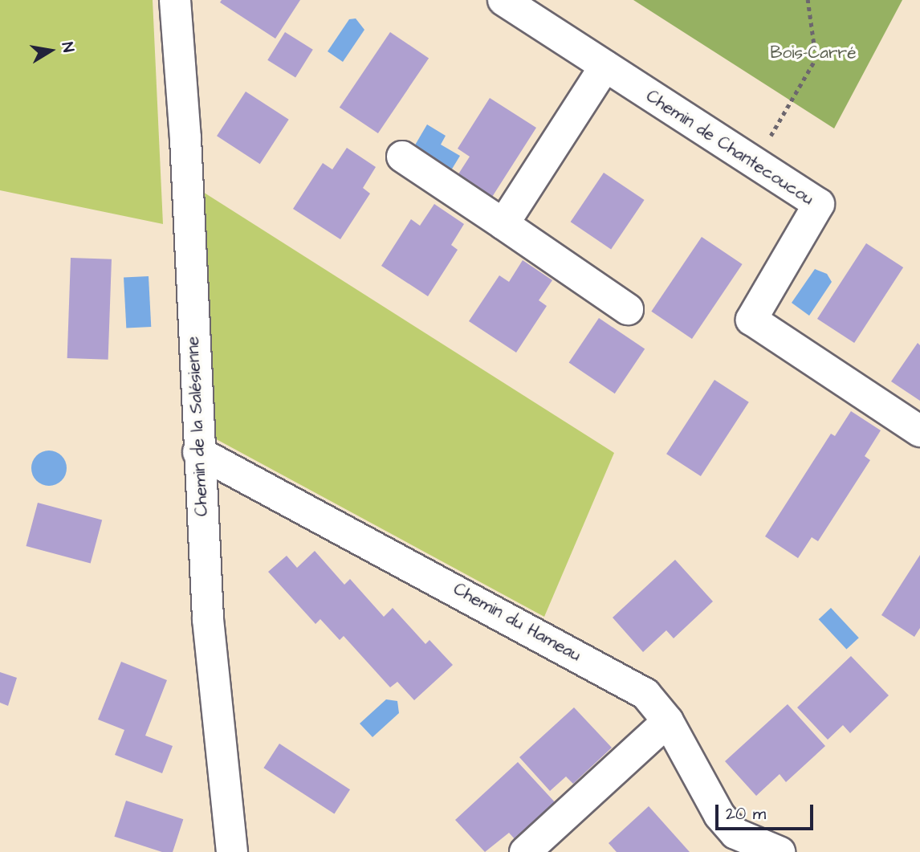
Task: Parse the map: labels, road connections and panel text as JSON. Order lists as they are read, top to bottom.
{
  "streets": {
    "street": ["Chemin de Chantecoucou", "Chemin de la Salésienne", "Chemin du Hameau"]
  },
  "crossings": [
    ["Chemin de la Salésienne", "Chemin du Hameau"]
  ],
  "parks": ["Bois-Carré"],
  "scale_bar": "20 m",
  "north": "right"
}
